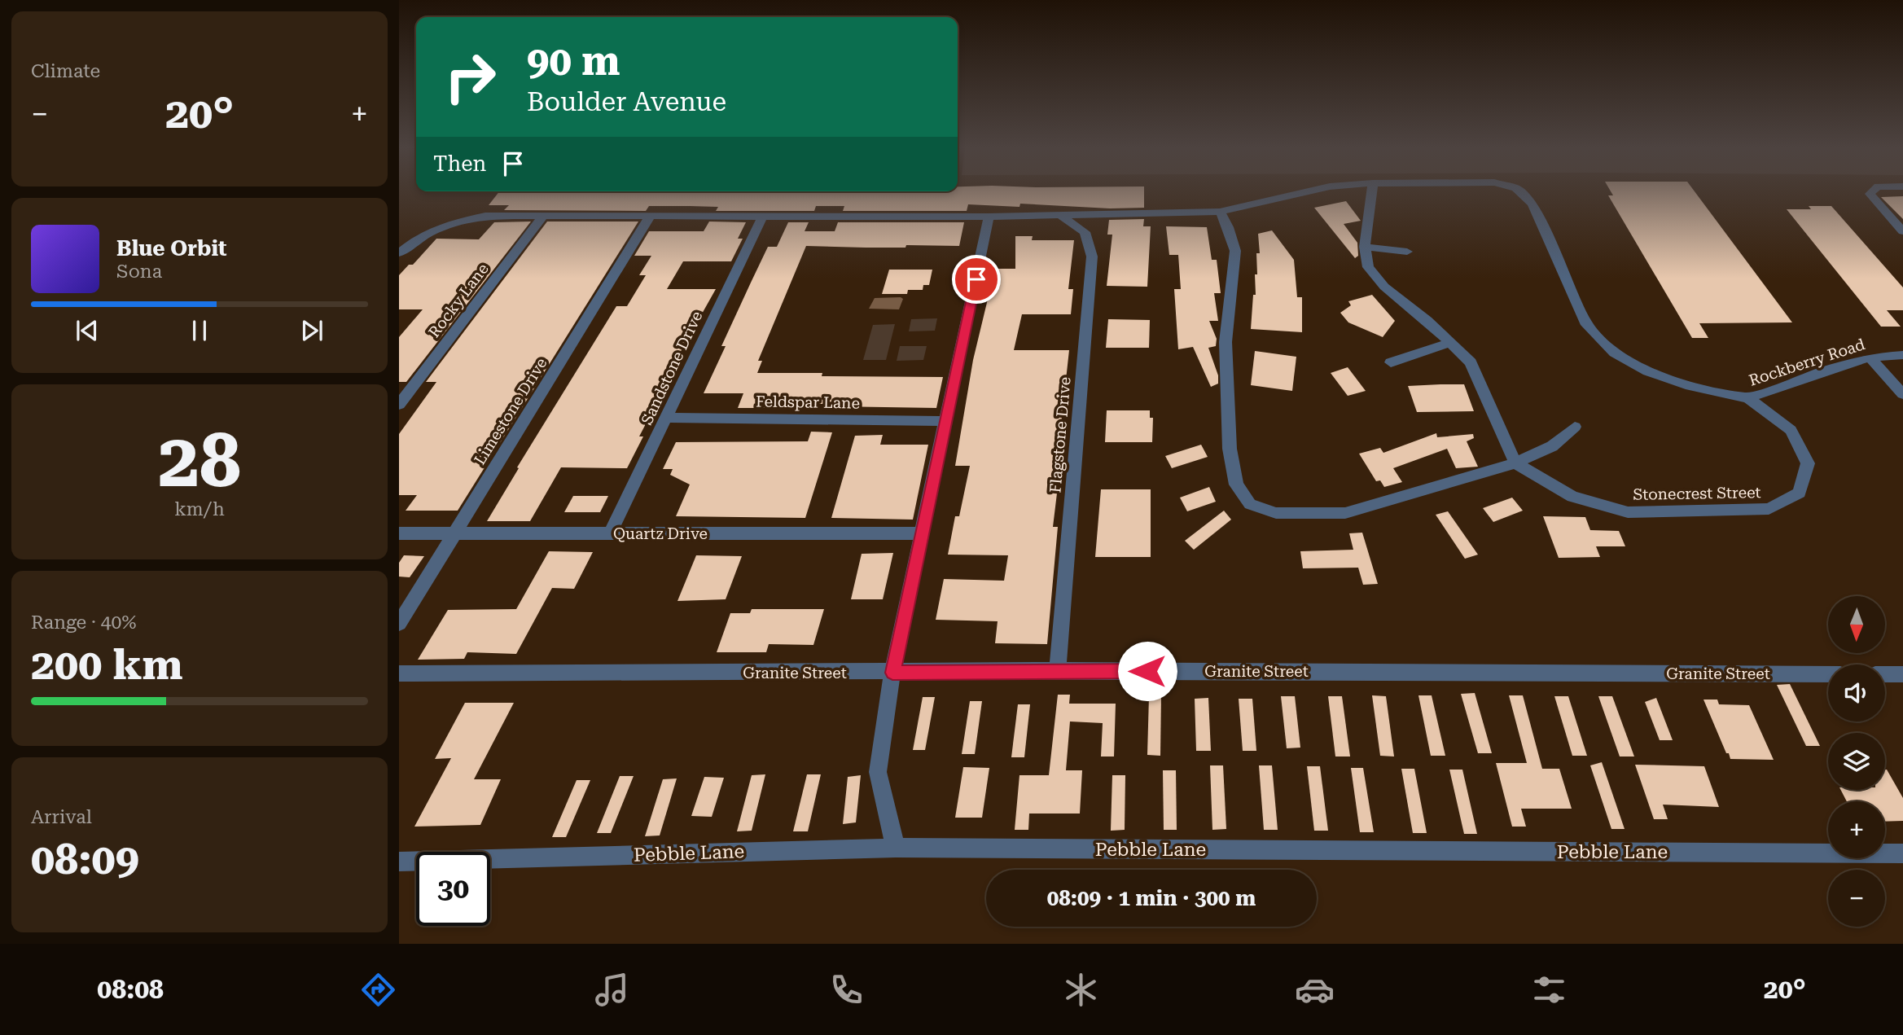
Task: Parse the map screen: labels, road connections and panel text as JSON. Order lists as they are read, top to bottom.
{
  "streets": {
    "street": [
      "Rocky Lane",
      "Rockberry Road",
      "Sandstone Drive",
      "Feldspar Lane",
      "Limestone Drive",
      "Flagstone Drive",
      "Stonecrest Street",
      "Quartz Drive",
      "Granite Street",
      "Pebble Lane"
    ]
  },
  "crossings": [
    ["Rockberry Road", "Stonecrest Street"],
    ["Sandstone Drive", "Feldspar Lane"],
    ["Sandstone Drive", "Quartz Drive"],
    ["Limestone Drive", "Quartz Drive"],
    ["Flagstone Drive", "Granite Street"]
  ],
  "north": "bottom",
  "page": {
    "tile": [
      "Climate",
      ["28", "km/h"],
      ["Range · 40%", "200 km"],
      ["Arrival", "08:09"]
    ],
    "turn": ["90 m", "Boulder Avenue"],
    "heat": ["−", "20°", "+"],
    "then": "Then",
    "song": ["Blue Orbit", "Sona"],
    "map_buttons": ["+", "−"],
    "limit": "30",
    "trip": "08:09 · 1 min · 300 m",
    "tabs": ["08:08", "20°"]
  }
}
